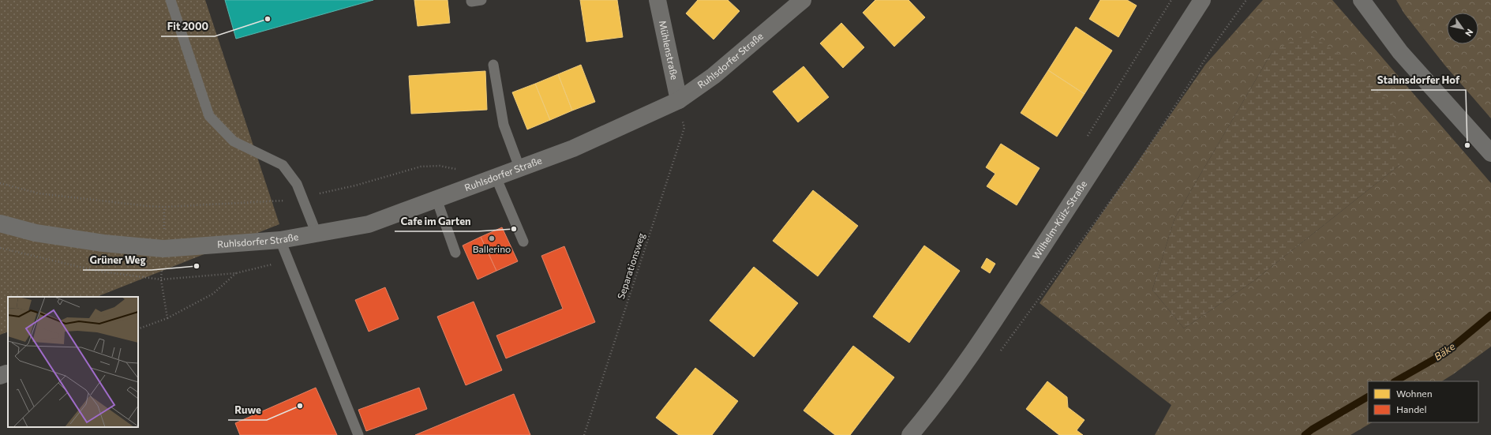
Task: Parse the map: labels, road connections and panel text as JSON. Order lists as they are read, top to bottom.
{
  "streets": {
    "main road": ["Mühlenstraße", "Ruhlsdorfer Straße", "Wilhelm-Külz-Straße"],
    "path": ["Separationsweg"]
  },
  "crossings": [
    ["Mühlenstraße", "Ruhlsdorfer Straße"],
    ["Mühlenstraße", "Separationsweg"],
    ["Ruhlsdorfer Straße", "Separationsweg"]
  ],
  "water": ["Bäke"],
  "places": [
    "Fit 2000",
    "Stahnsdorfer Hof",
    "Cafe im Garten",
    "Ballerino",
    "Grüner Weg",
    "Ruwe"
  ],
  "legend": ["Wohnen", "Handel"],
  "north": "bottom right"
}
